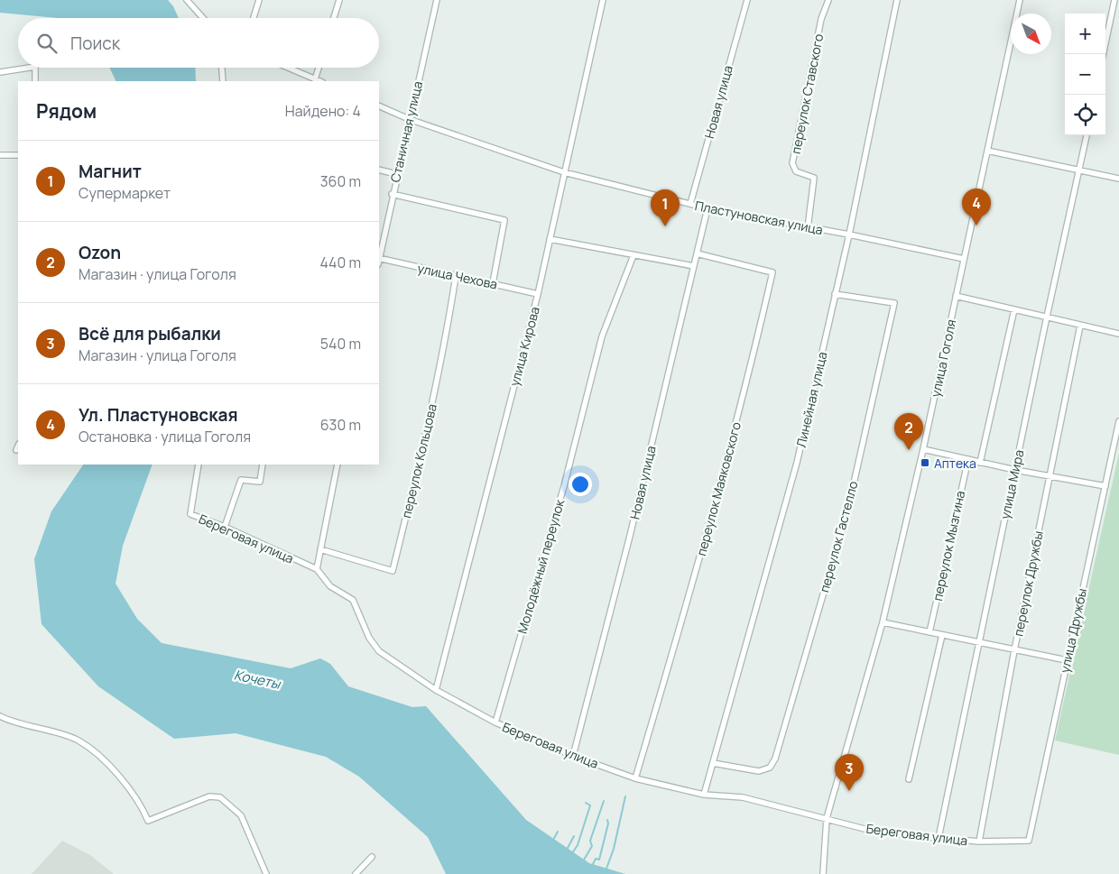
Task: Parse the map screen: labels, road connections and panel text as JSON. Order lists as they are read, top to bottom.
{
  "streets": {
    "street": [
      "переулок Ставского",
      "Новая улица",
      "Станичная улица",
      "Пластуновская улица",
      "улица Чехова",
      "улица Кирова",
      "улица Гоголя",
      "Линейная улица",
      "переулок Кольцова",
      "улица Мира",
      "переулок Маяковского",
      "переулок Гастелло",
      "Береговая улица",
      "переулок Мызгина",
      "Молодёжный переулок",
      "переулок Дружбы",
      "улица Дружбы"
    ]
  },
  "crossings": [
    ["переулок Ставского", "Пластуновская улица"],
    ["Новая улица", "Пластуновская улица"],
    ["Новая улица", "переулок Маяковского"],
    ["Новая улица", "Береговая улица"],
    ["Станичная улица", "Пластуновская улица"],
    ["Пластуновская улица", "улица Кирова"],
    ["Пластуновская улица", "улица Гоголя"],
    ["Пластуновская улица", "Линейная улица"],
    ["улица Чехова", "улица Кирова"],
    ["улица Чехова", "переулок Кольцова"],
    ["улица Кирова", "Береговая улица"],
    ["улица Гоголя", "Береговая улица"],
    ["Линейная улица", "переулок Гастелло"],
    ["Линейная улица", "Береговая улица"],
    ["улица Мира", "Береговая улица"],
    ["переулок Маяковского", "Береговая улица"],
    ["Береговая улица", "Молодёжный переулок"],
    ["Береговая улица", "переулок Дружбы"],
    ["Береговая улица", "улица Дружбы"]
  ],
  "water": ["Кочеты"],
  "places": {
    "transit": ["Аптека"]
  },
  "north": "bottom right",
  "page": {
    "map_buttons": ["+", "−"],
    "search": "Поиск",
    "heading": ["Рядом", "Найдено: 4"],
    "list": [
      {
        "mark": "1",
        "name": "Магнит",
        "note": "Супермаркет",
        "value": "360 m"
      },
      {
        "mark": "2",
        "name": "Ozon",
        "note": "Магазин · улица Гоголя",
        "value": "440 m"
      },
      {
        "mark": "3",
        "name": "Всё для рыбалки",
        "note": "Магазин · улица Гоголя",
        "value": "540 m"
      },
      {
        "mark": "4",
        "name": "Ул. Пластуновская",
        "note": "Остановка · улица Гоголя",
        "value": "630 m"
      }
    ],
    "pins": [
      "4",
      "1",
      "2",
      "3"
    ]
  }
}
